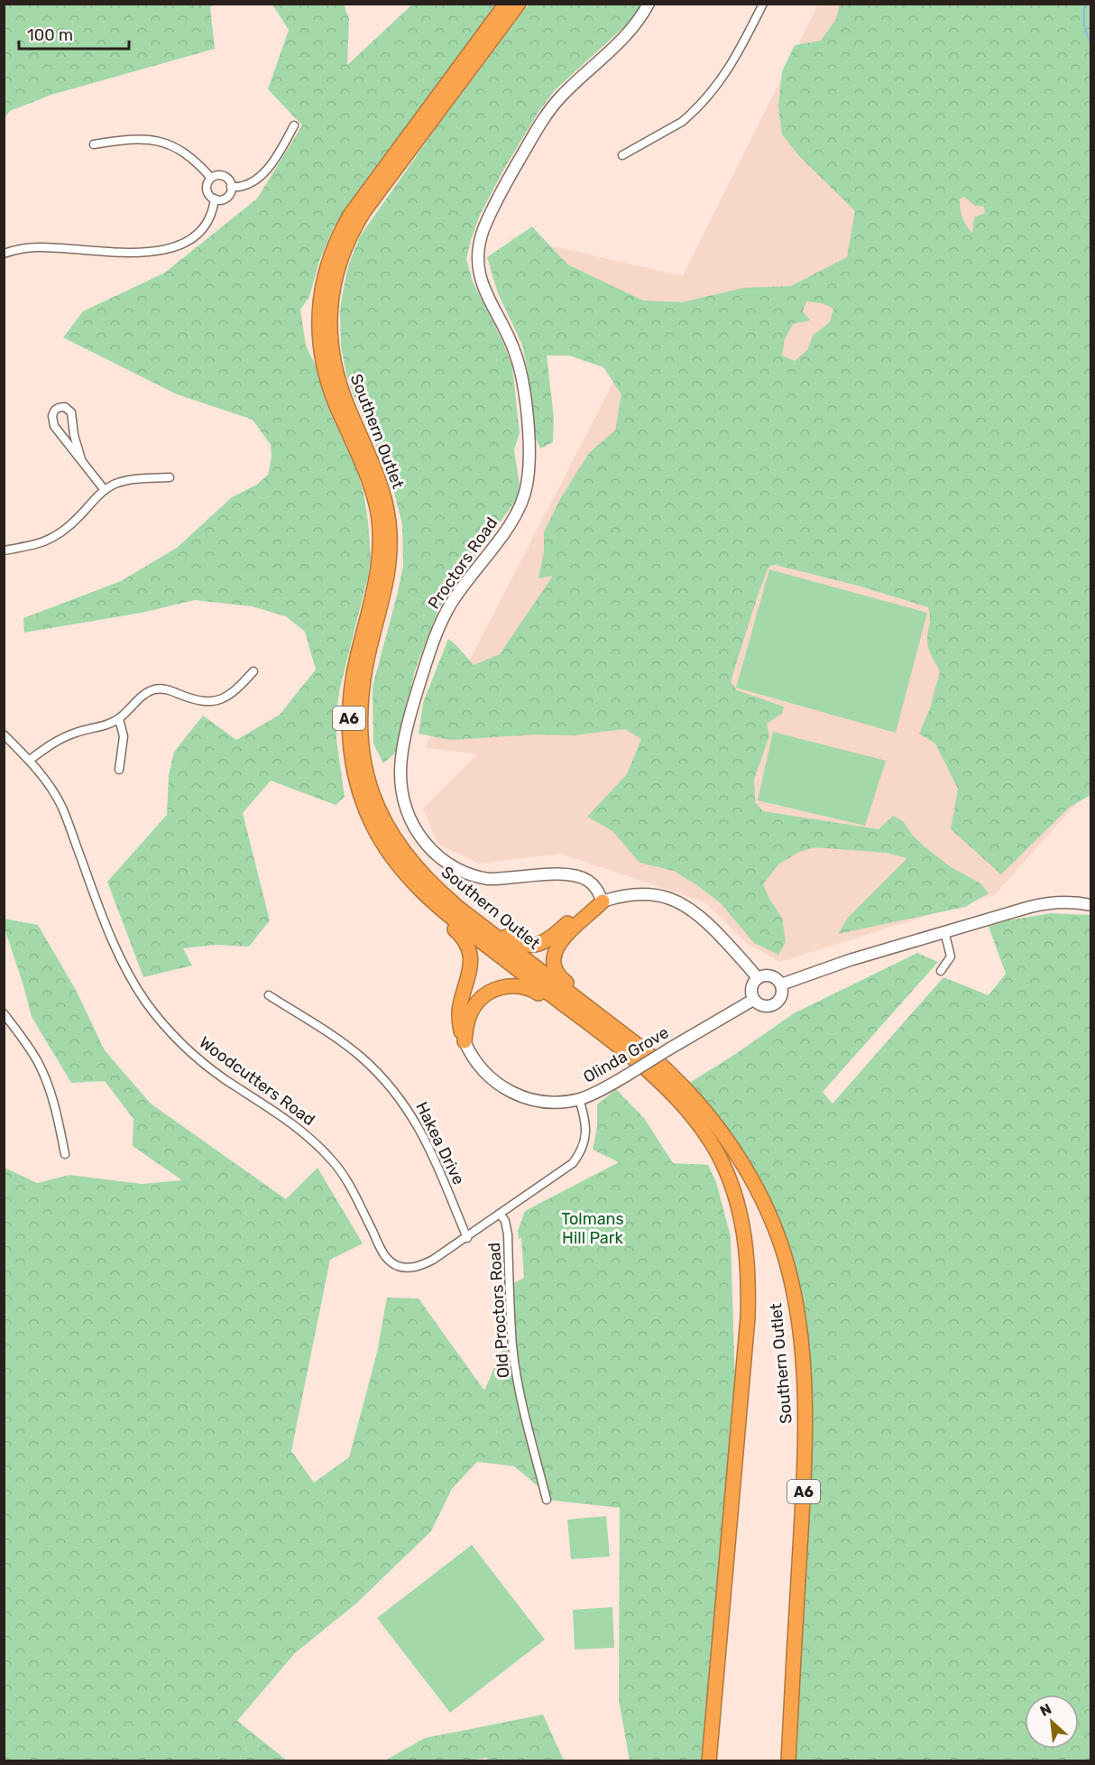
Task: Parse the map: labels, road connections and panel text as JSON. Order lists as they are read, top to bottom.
{
  "streets": {
    "highway": ["Southern Outlet", "A6"],
    "street": [
      "Proctors Road",
      "Olinda Grove",
      "Woodcutters Road",
      "Hakea Drive",
      "Old Proctors Road"
    ]
  },
  "crossings": [
    ["Olinda Grove", "Woodcutters Road"],
    ["Woodcutters Road", "Hakea Drive"],
    ["Woodcutters Road", "Old Proctors Road"]
  ],
  "parks": ["Tolmans Hill Park"],
  "scale_bar": "100 m",
  "north": "top left"
}
